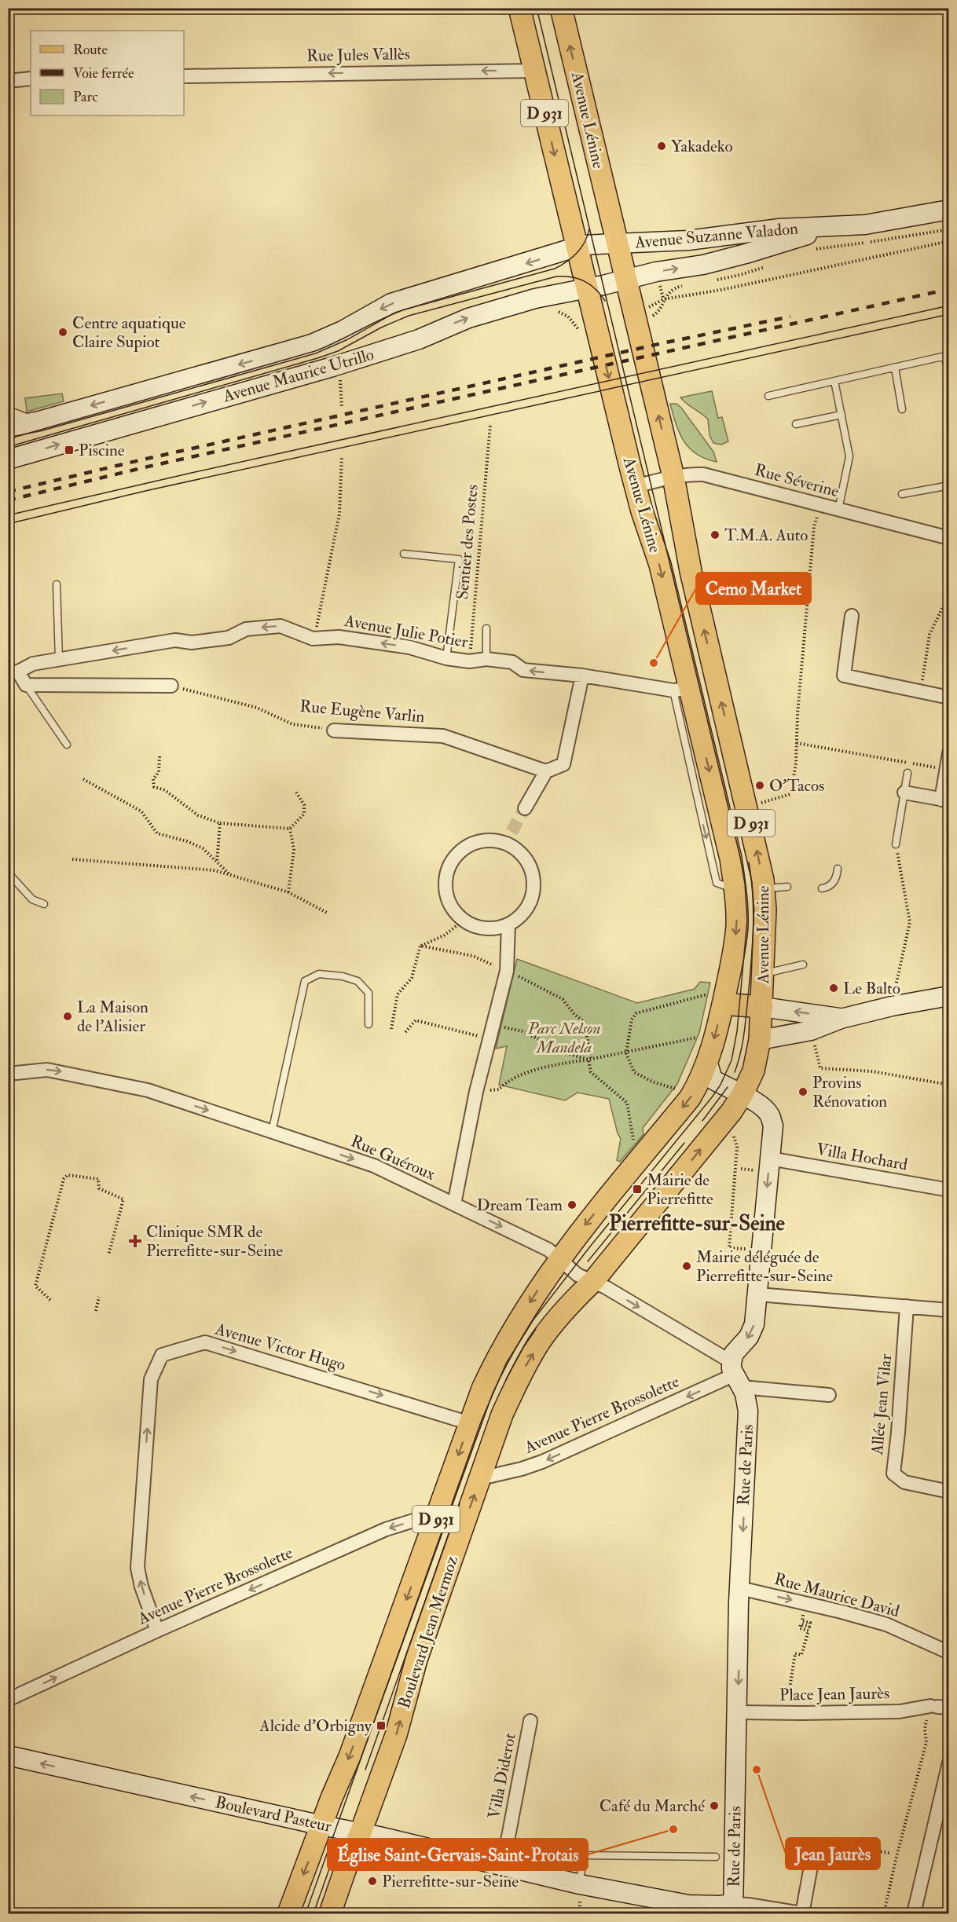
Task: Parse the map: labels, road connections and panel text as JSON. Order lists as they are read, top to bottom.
{
  "streets": {
    "main road": ["D 931", "Avenue Lénine", "Boulevard Jean Mermoz"],
    "street": [
      "Rue Jules Vallès",
      "Avenue Suzanne Valadon",
      "Avenue Maurice Utrillo",
      "Rue Séverine",
      "Avenue Julie Potier",
      "Rue Eugène Varlin",
      "Villa Hochard",
      "Rue Guéroux",
      "Avenue Victor Hugo",
      "Allée Jean Vilar",
      "Avenue Pierre Brossolette",
      "Rue de Paris",
      "Rue Maurice David",
      "Place Jean Jaurès",
      "Villa Diderot",
      "Boulevard Pasteur"
    ],
    "path": ["Sentier des Postes"]
  },
  "crossings": [
    ["Rue Jules Vallès", "Avenue Lénine"],
    ["Avenue Lénine", "Avenue Suzanne Valadon"],
    ["Avenue Lénine", "Avenue Maurice Utrillo"],
    ["Avenue Lénine", "Rue Séverine"],
    ["Avenue Lénine", "Avenue Julie Potier"],
    ["Avenue Lénine", "Boulevard Jean Mermoz"],
    ["Avenue Suzanne Valadon", "Avenue Maurice Utrillo"],
    ["Sentier des Postes", "Avenue Julie Potier"],
    ["Rue Guéroux", "Avenue Pierre Brossolette"],
    ["Rue Guéroux", "Rue de Paris"],
    ["Rue Guéroux", "Boulevard Jean Mermoz"],
    ["Avenue Victor Hugo", "Avenue Pierre Brossolette"],
    ["Avenue Victor Hugo", "Boulevard Jean Mermoz"],
    ["Avenue Pierre Brossolette", "Rue de Paris"],
    ["Avenue Pierre Brossolette", "Boulevard Jean Mermoz"],
    ["Rue de Paris", "Rue Maurice David"],
    ["Rue de Paris", "Place Jean Jaurès"],
    ["Rue de Paris", "Boulevard Pasteur"],
    ["Boulevard Jean Mermoz", "Boulevard Pasteur"],
    ["Villa Diderot", "Boulevard Pasteur"]
  ],
  "one_way": [
    "Rue Jules Vallès",
    "Avenue Julie Potier",
    "Rue Guéroux",
    "Rue de Paris",
    "Rue Maurice David",
    "Boulevard Pasteur"
  ],
  "districts": ["Pierrefitte-sur-Seine"],
  "parks": ["Parc Nelson Mandela"],
  "places": {
    "other": [
      "Yakadeko",
      "Centre aquatique Claire Supiot",
      "T.M.A. Auto",
      "Cemo Market",
      "O'Tacos",
      "Le Balto",
      "La Maison de l'Alisier",
      "Provins Rénovation",
      "Dream Team",
      "Mairie déléguée de Pierrefitte-sur-Seine",
      "Jean Jaurès",
      "Café du Marché",
      "Église Saint-Gervais-Saint-Protais",
      "Pierrefitte-sur-Seine"
    ],
    "transit": ["Piscine", "Mairie de Pierrefitte", "Alcide d'Orbigny"],
    "health": ["Clinique SMR de Pierrefitte-sur-Seine"]
  },
  "legend": ["Route", "Voie ferrée", "Parc"]
}
